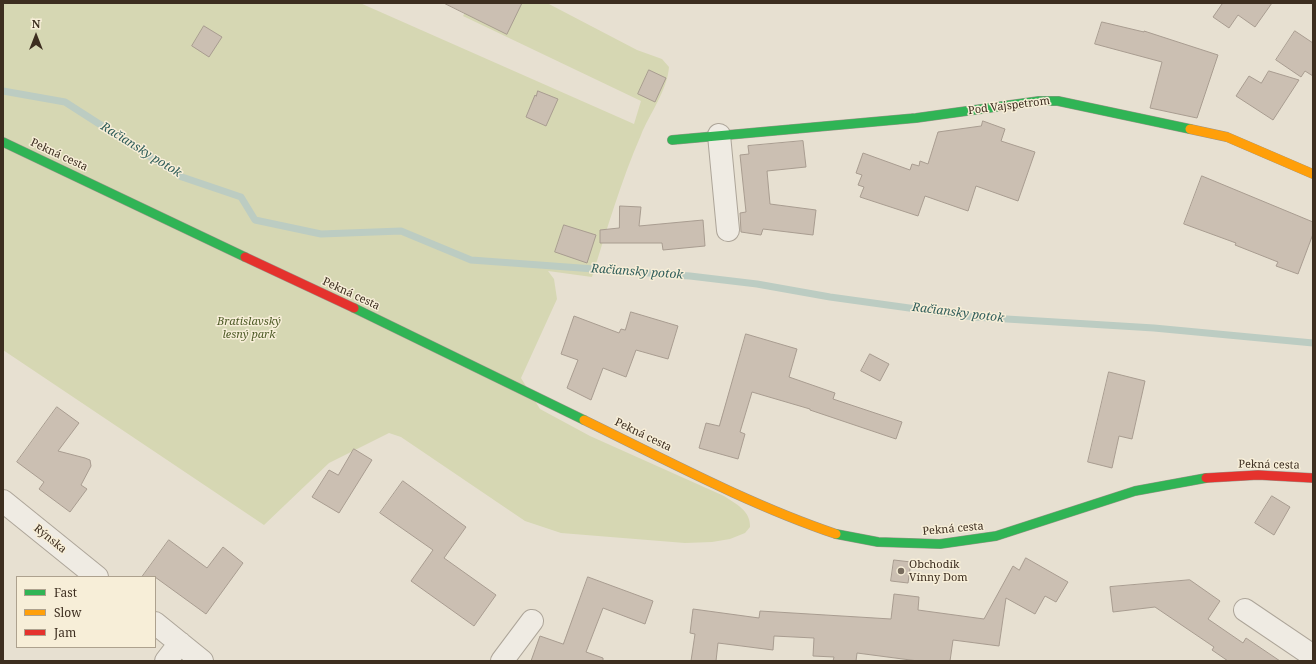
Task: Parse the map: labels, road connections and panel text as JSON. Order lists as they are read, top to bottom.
{
  "streets": {
    "street": ["Pod Vajspetrom", "Pekná cesta", "Rýnska"]
  },
  "water": ["Račiansky potok"],
  "parks": ["Bratislavský lesný park"],
  "places": ["Obchodík Vínny Dom"],
  "legend": ["Fast", "Slow", "Jam"],
  "north": "top"
}
